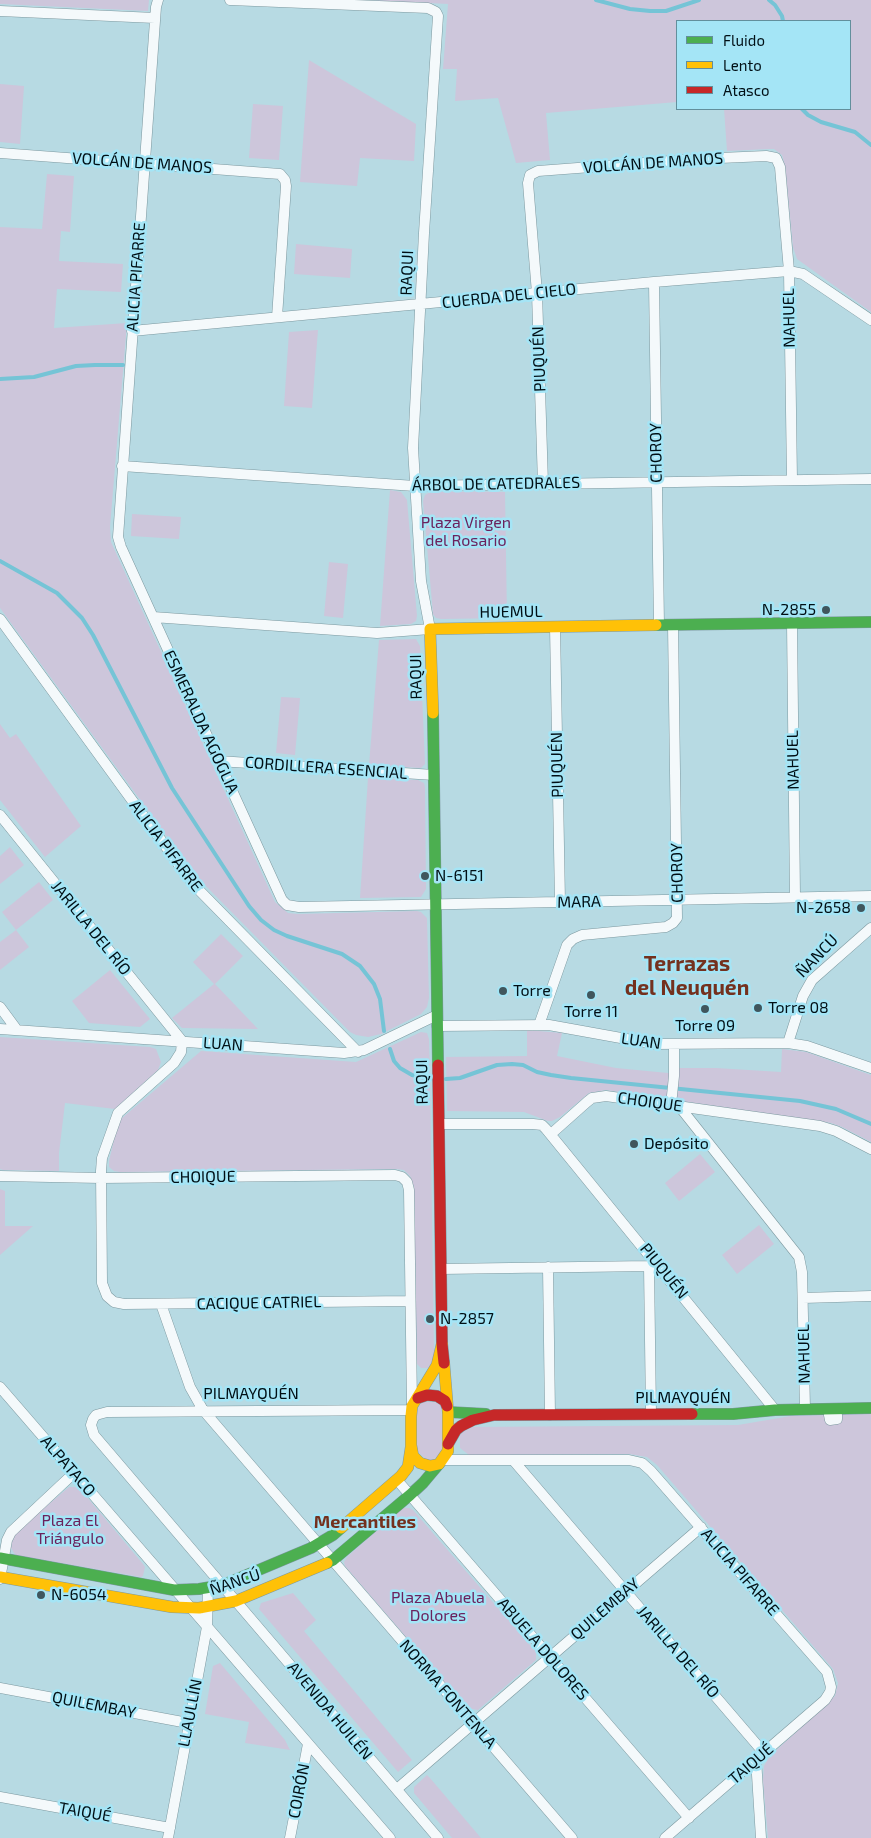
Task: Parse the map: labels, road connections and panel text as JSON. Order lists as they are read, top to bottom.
{
  "streets": {
    "street": [
      "VOLCÁN DE MANOS",
      "RAQUI",
      "ALICIA PIFARRE",
      "CUERDA DEL CIELO",
      "NAHUEL",
      "PIUQUÉN",
      "CHOROY",
      "ÁRBOL DE CATEDRALES",
      "HUEMUL",
      "ESMERALDA AGOGLIA",
      "CORDILLERA ESENCIAL",
      "MARA",
      "JARILLA DEL RÍO",
      "ÑANCÚ",
      "LUAN",
      "CHOIQUE",
      "CACIQUE CATRIEL",
      "PILMAYQUÉN",
      "ALPATACO",
      "QUILEMBAY",
      "ABUELA DOLORES",
      "NORMA FONTENLA",
      "AVENIDA HUILÉN",
      "LLAULLÍN",
      "TAIQUÉ",
      "COIRÓN"
    ]
  },
  "crossings": [
    ["VOLCÁN DE MANOS", "ALICIA PIFARRE"],
    ["VOLCÁN DE MANOS", "CUERDA DEL CIELO"],
    ["VOLCÁN DE MANOS", "NAHUEL"],
    ["VOLCÁN DE MANOS", "PIUQUÉN"],
    ["RAQUI", "CUERDA DEL CIELO"],
    ["RAQUI", "ÁRBOL DE CATEDRALES"],
    ["RAQUI", "HUEMUL"],
    ["RAQUI", "CORDILLERA ESENCIAL"],
    ["RAQUI", "MARA"],
    ["RAQUI", "ÑANCÚ"],
    ["RAQUI", "LUAN"],
    ["RAQUI", "CHOIQUE"],
    ["RAQUI", "CACIQUE CATRIEL"],
    ["RAQUI", "PILMAYQUÉN"],
    ["ALICIA PIFARRE", "CUERDA DEL CIELO"],
    ["ALICIA PIFARRE", "ÁRBOL DE CATEDRALES"],
    ["ALICIA PIFARRE", "ESMERALDA AGOGLIA"],
    ["ALICIA PIFARRE", "JARILLA DEL RÍO"],
    ["ALICIA PIFARRE", "LUAN"],
    ["ALICIA PIFARRE", "QUILEMBAY"],
    ["ALICIA PIFARRE", "TAIQUÉ"],
    ["CUERDA DEL CIELO", "NAHUEL"],
    ["CUERDA DEL CIELO", "PIUQUÉN"],
    ["CUERDA DEL CIELO", "CHOROY"],
    ["NAHUEL", "ÁRBOL DE CATEDRALES"],
    ["NAHUEL", "HUEMUL"],
    ["NAHUEL", "MARA"],
    ["NAHUEL", "PILMAYQUÉN"],
    ["PIUQUÉN", "ÁRBOL DE CATEDRALES"],
    ["PIUQUÉN", "HUEMUL"],
    ["PIUQUÉN", "MARA"],
    ["PIUQUÉN", "CHOIQUE"],
    ["PIUQUÉN", "PILMAYQUÉN"],
    ["CHOROY", "ÁRBOL DE CATEDRALES"],
    ["CHOROY", "HUEMUL"],
    ["CHOROY", "MARA"],
    ["CHOROY", "LUAN"],
    ["HUEMUL", "ESMERALDA AGOGLIA"],
    ["ESMERALDA AGOGLIA", "CORDILLERA ESENCIAL"],
    ["ESMERALDA AGOGLIA", "MARA"],
    ["JARILLA DEL RÍO", "LUAN"],
    ["JARILLA DEL RÍO", "QUILEMBAY"],
    ["JARILLA DEL RÍO", "TAIQUÉ"],
    ["ÑANCÚ", "LUAN"],
    ["ÑANCÚ", "PILMAYQUÉN"],
    ["ÑANCÚ", "ALPATACO"],
    ["ÑANCÚ", "ABUELA DOLORES"],
    ["ÑANCÚ", "NORMA FONTENLA"],
    ["ÑANCÚ", "AVENIDA HUILÉN"],
    ["ÑANCÚ", "LLAULLÍN"],
    ["CHOIQUE", "CACIQUE CATRIEL"],
    ["CACIQUE CATRIEL", "NORMA FONTENLA"],
    ["PILMAYQUÉN", "NORMA FONTENLA"],
    ["PILMAYQUÉN", "AVENIDA HUILÉN"],
    ["QUILEMBAY", "ABUELA DOLORES"],
    ["QUILEMBAY", "NORMA FONTENLA"],
    ["QUILEMBAY", "AVENIDA HUILÉN"],
    ["QUILEMBAY", "LLAULLÍN"],
    ["ABUELA DOLORES", "TAIQUÉ"],
    ["LLAULLÍN", "TAIQUÉ"]
  ],
  "districts": ["Terrazas del Neuquén", "Mercantiles"],
  "parks": ["Plaza Virgen del Rosario", "Plaza El Triángulo", "Plaza Abuela Dolores"],
  "places": [
    "N-2855",
    "N-6151",
    "N-2658",
    "Torre",
    "Torre 11",
    "Torre 08",
    "Torre 09",
    "Depósito",
    "N-2857",
    "N-6054"
  ],
  "legend": ["Fluido", "Lento", "Atasco"]
}
